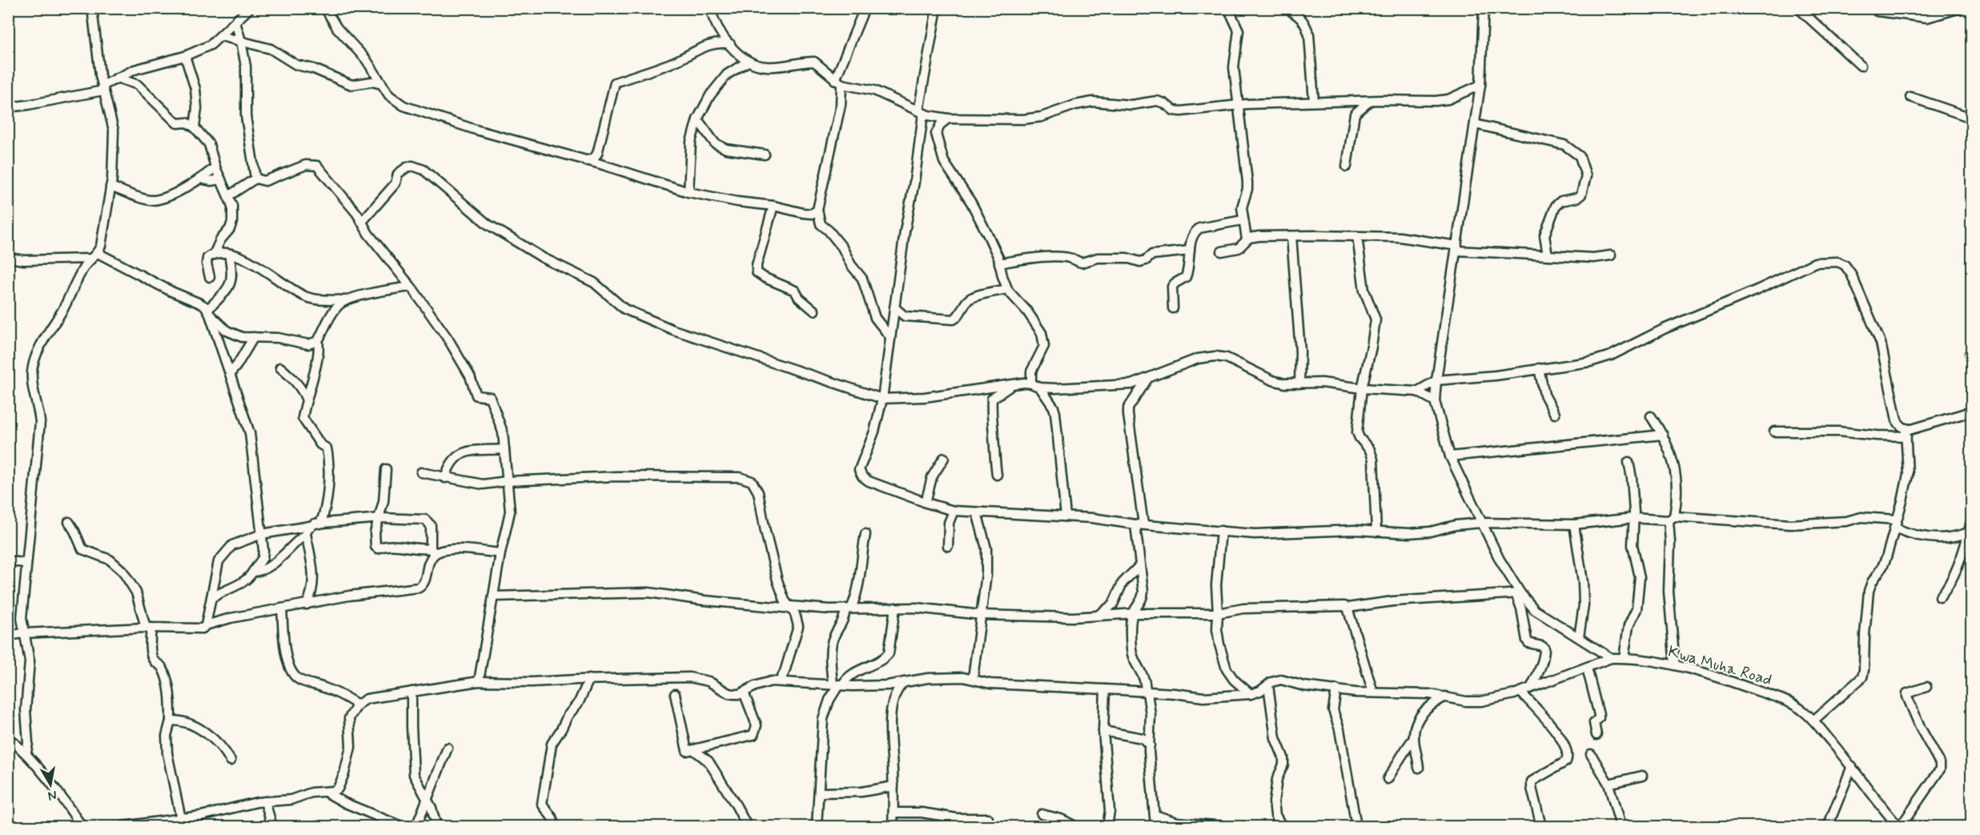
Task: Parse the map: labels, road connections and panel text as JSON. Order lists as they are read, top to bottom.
{
  "streets": {
    "street": ["Kwa Muha Road"]
  },
  "north": "bottom"
}
